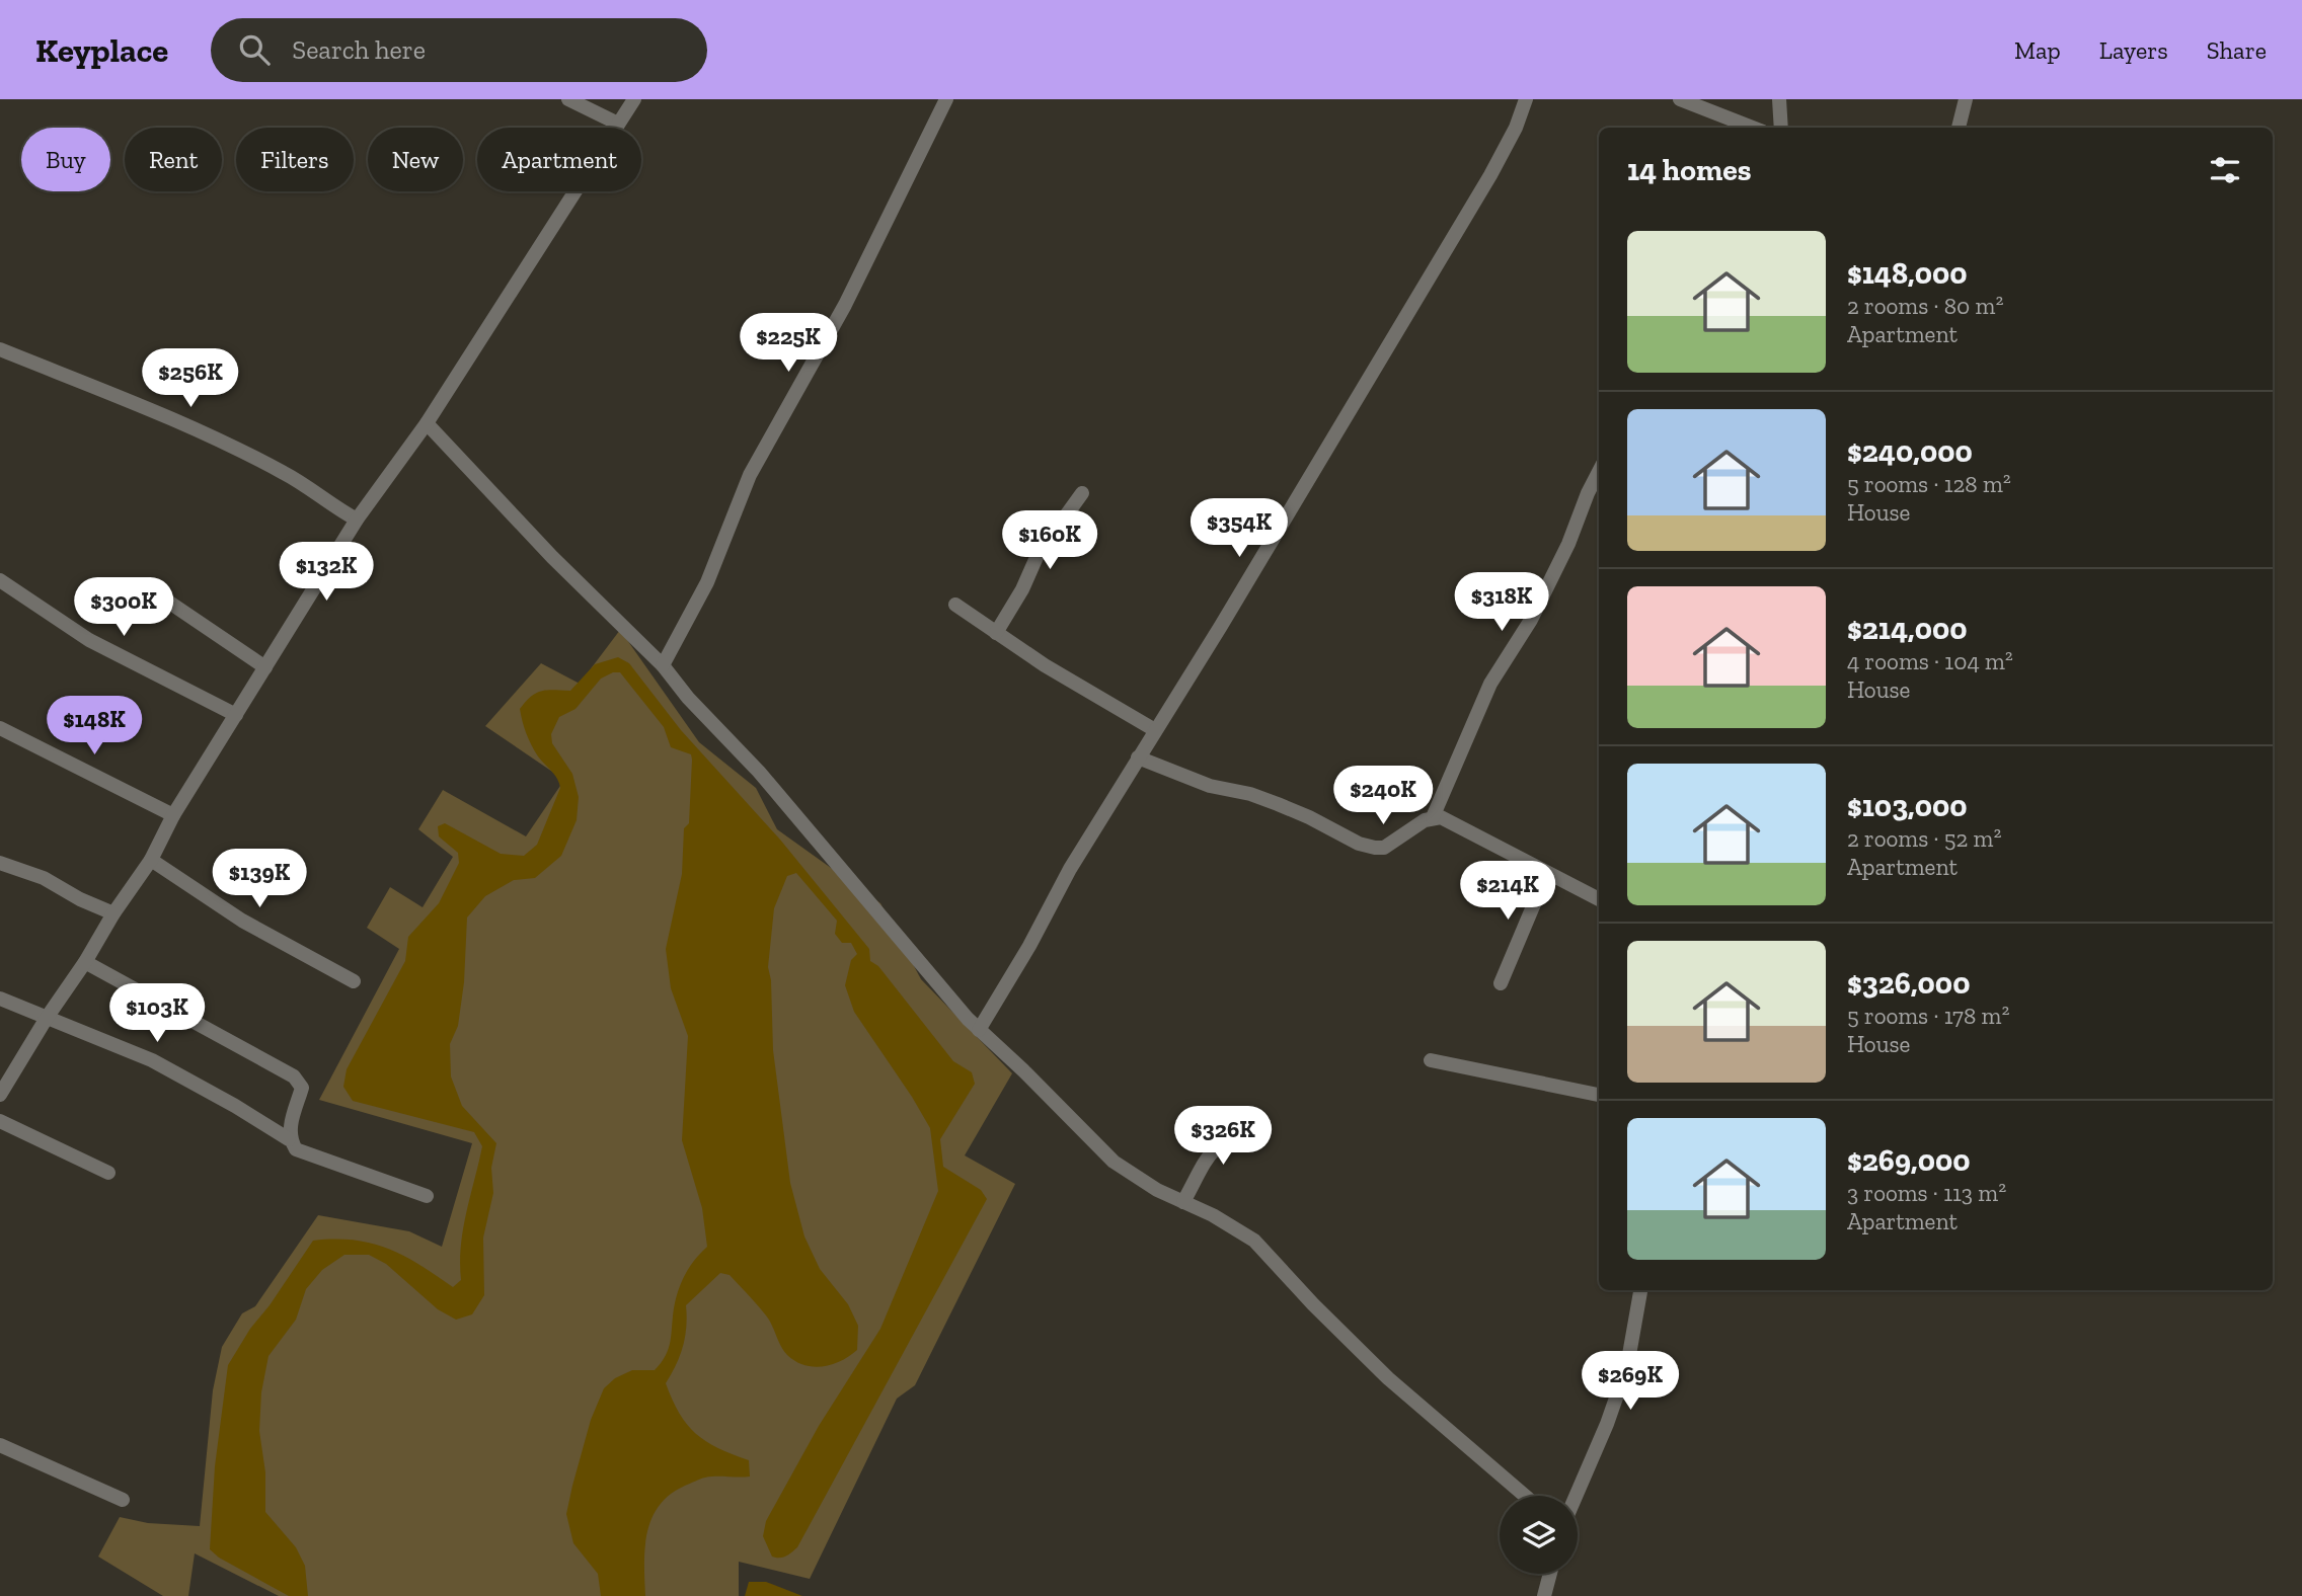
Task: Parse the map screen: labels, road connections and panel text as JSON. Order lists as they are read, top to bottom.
{
  "page": {
    "header": "Keyplace",
    "search": "Search here",
    "nav": ["Map", "Layers", "Share"],
    "chip": [
      "Buy",
      "Rent",
      "Filters",
      "New",
      "Apartment"
    ],
    "heading": "14 homes",
    "list": [
      {
        "name": "$148,000",
        "note": "2 rooms · 80 m² · Apartment"
      },
      {
        "name": "$240,000",
        "note": "5 rooms · 128 m² · House"
      },
      {
        "name": "$214,000",
        "note": "4 rooms · 104 m² · House"
      },
      {
        "name": "$103,000",
        "note": "2 rooms · 52 m² · Apartment"
      },
      {
        "name": "$326,000",
        "note": "5 rooms · 178 m² · House"
      },
      {
        "name": "$269,000",
        "note": "3 rooms · 113 m² · Apartment"
      }
    ],
    "price": [
      "$225K",
      "$256K",
      "$354K",
      "$160K",
      "$132K",
      "$318K",
      "$300K",
      "$148K",
      "$240K",
      "$139K",
      "$214K",
      "$103K",
      "$326K",
      "$269K"
    ]
  }
}
